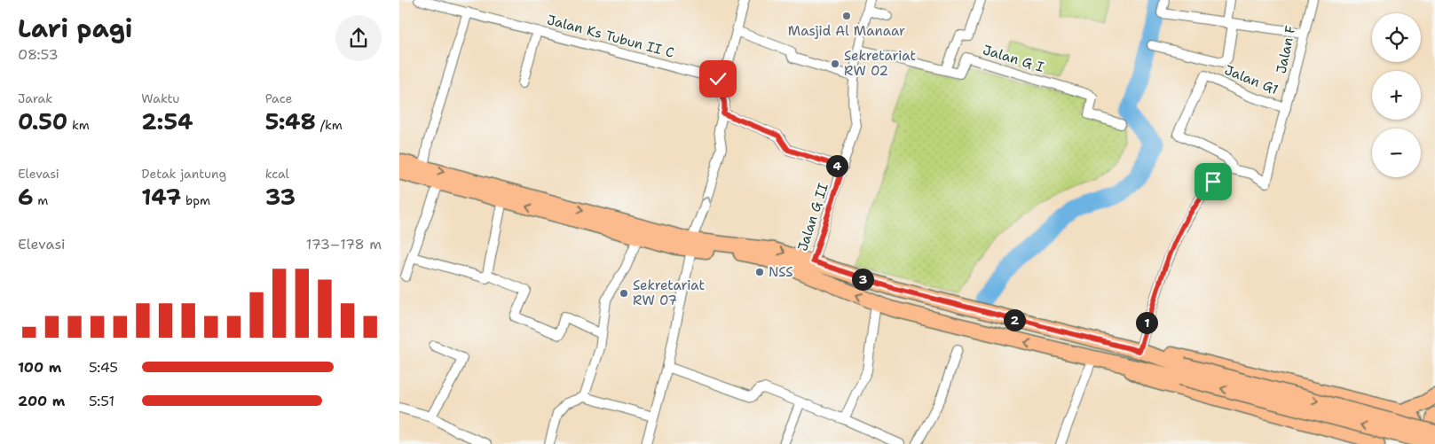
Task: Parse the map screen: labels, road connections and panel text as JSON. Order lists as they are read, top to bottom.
{
  "streets": {
    "street": [
      "Jalan Ks Tubun II C",
      "Jalan F",
      "Jalan G I",
      "Jalan G1",
      "Jalan G II"
    ]
  },
  "crossings": [
    ["Jalan F", "Jalan G1"],
    ["Jalan G I", "Jalan G II"]
  ],
  "places": [
    "Masjid Al Manaar",
    "Sekretariat RW 02",
    "NSS",
    "Sekretariat RW 07"
  ],
  "page": {
    "heading": ["Lari pagi", "08:53"],
    "map_buttons": ["+", "−"],
    "stats": [
      ["Jarak", "0.50 km"],
      ["Waktu", "2:54"],
      ["Pace", "5:48 /km"],
      ["Elevasi", "6 m"],
      ["Detak jantung", "147 bpm"],
      ["kcal", "33"]
    ],
    "pins": [
      "4",
      "3",
      "2",
      "1"
    ],
    "chart": ["Elevasi", "173–178 m"],
    "list": [
      {
        "name": "100 m",
        "note": "5:45"
      },
      {
        "name": "200 m",
        "note": "5:51"
      }
    ]
  }
}
